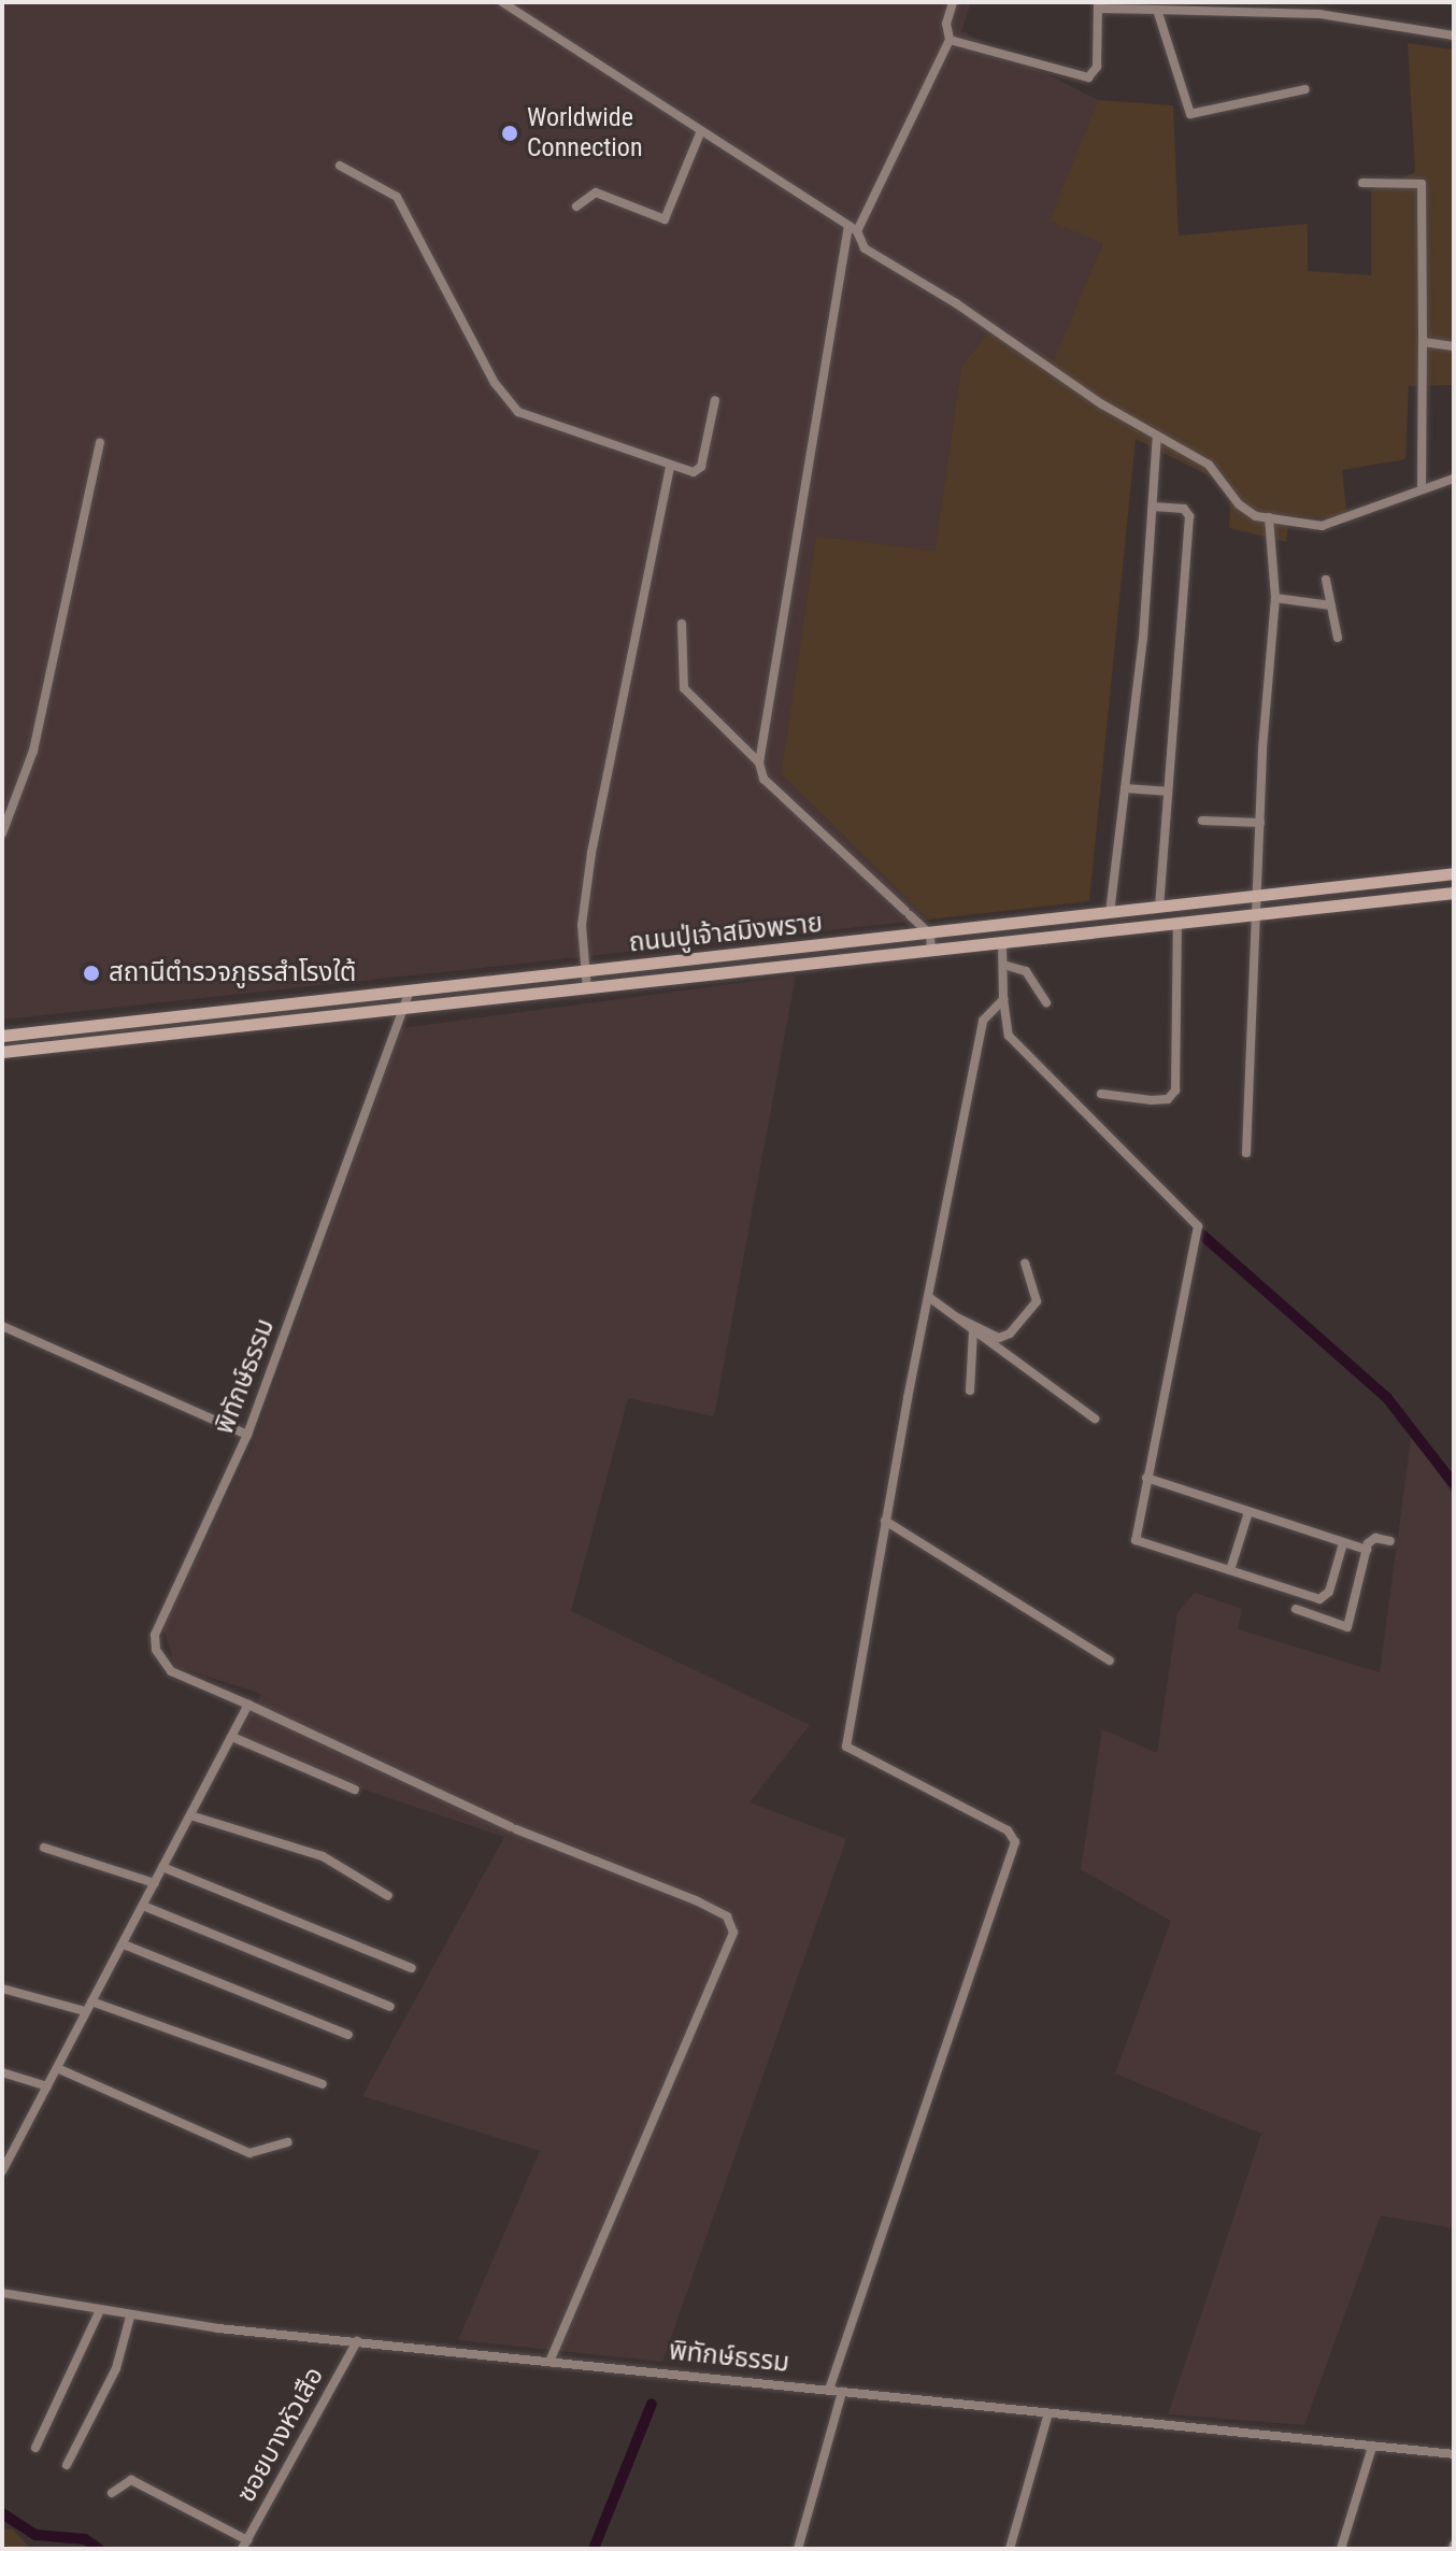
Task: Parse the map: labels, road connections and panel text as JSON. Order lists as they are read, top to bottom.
{
  "streets": {
    "main road": ["ถนนปู่เจ้าสมิงพราย"],
    "street": ["พิทักษ์ธรรม", "ซอยบางหัวเสือ"]
  },
  "crossings": [
    ["ถนนปู่เจ้าสมิงพราย", "พิทักษ์ธรรม"],
    ["พิทักษ์ธรรม", "ซอยบางหัวเสือ"]
  ],
  "places": ["Worldwide Connection", "สถานีตำรวจภูธรสำโรงใต้"]
}
